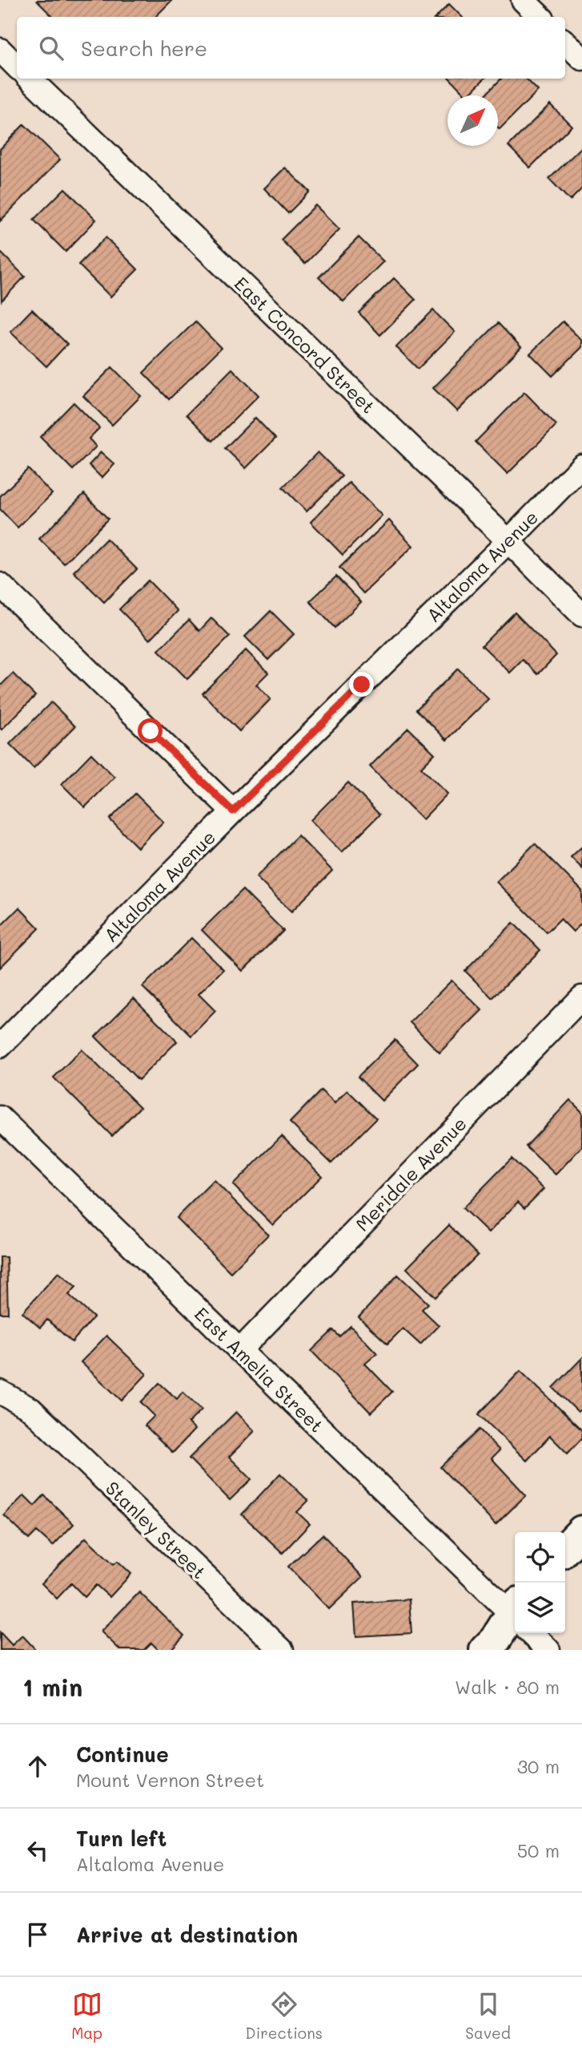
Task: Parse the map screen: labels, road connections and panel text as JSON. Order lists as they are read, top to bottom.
{
  "streets": {
    "street": [
      "East Concord Street",
      "Altaloma Avenue",
      "Meridale Avenue",
      "East Amelia Street",
      "Stanley Street"
    ]
  },
  "crossings": [
    ["East Concord Street", "Altaloma Avenue"],
    ["Meridale Avenue", "East Amelia Street"]
  ],
  "north": "top right",
  "page": {
    "search": "Search here",
    "heading": ["1 min", "Walk · 80 m"],
    "list": [
      ["Continue", "Mount Vernon Street", "30 m"],
      ["Turn left", "Altaloma Avenue", "50 m"],
      "Arrive at destination"
    ],
    "nav": ["Map", "Directions", "Saved"]
  }
}
